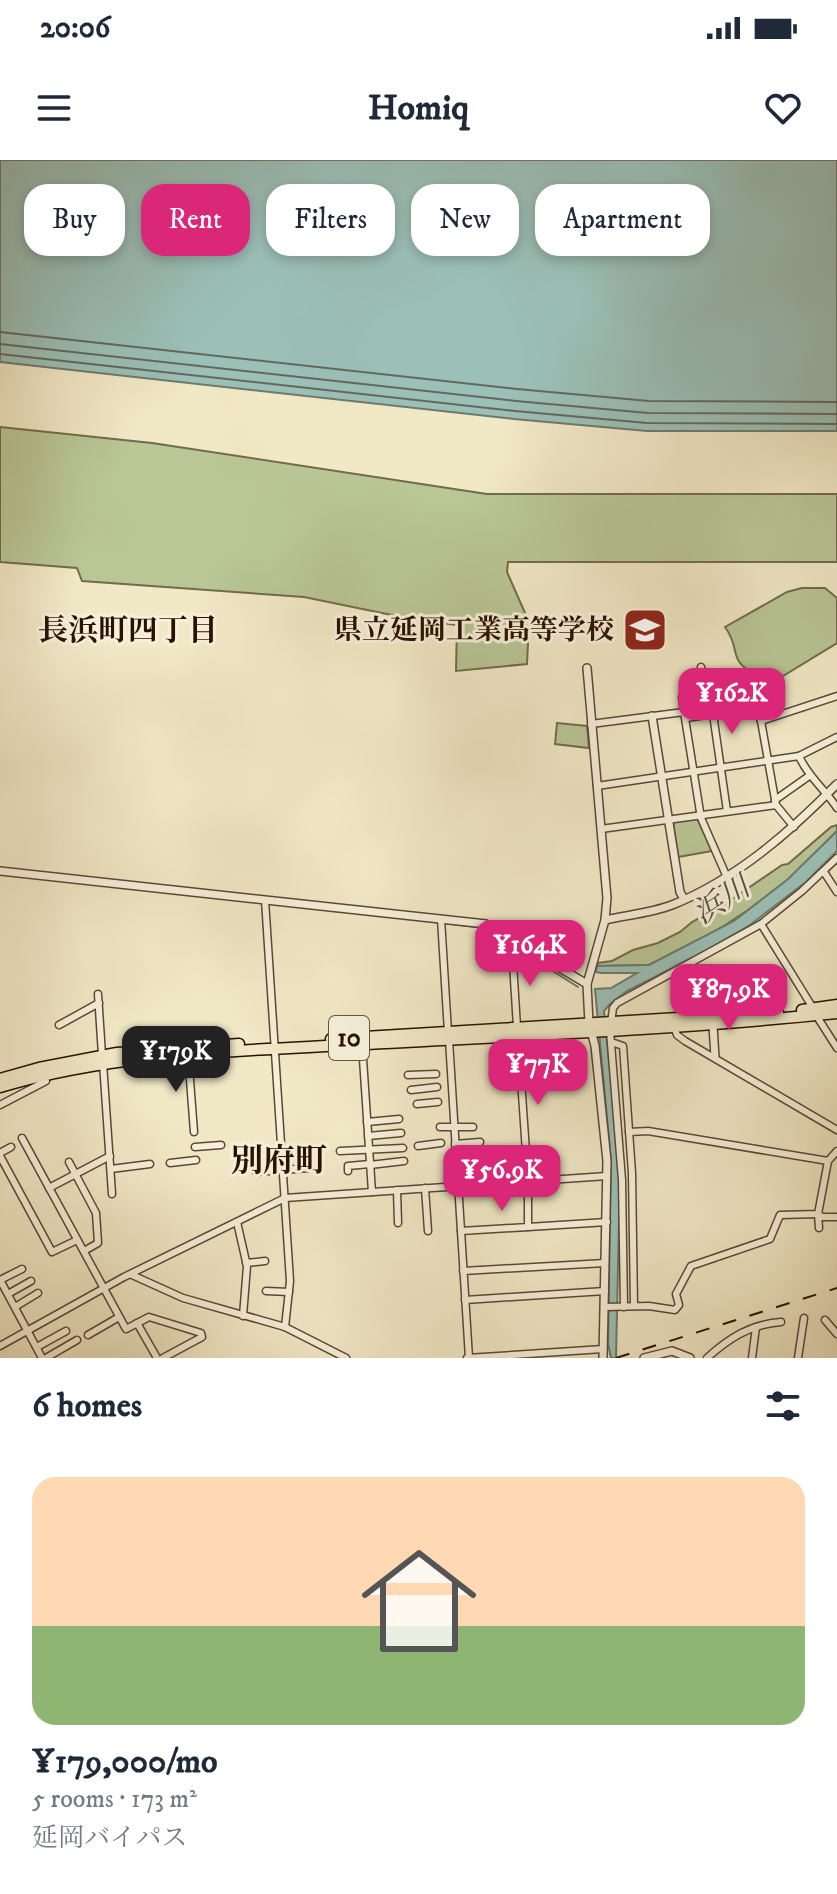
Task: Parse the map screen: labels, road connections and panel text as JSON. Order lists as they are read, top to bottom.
{
  "streets": {
    "highway": ["10"]
  },
  "districts": ["長浜町四丁目", "別府町"],
  "water": ["浜川"],
  "places": {
    "school or university": ["県立延岡工業高等学校"]
  },
  "page": {
    "status": "20:06",
    "header": "Homiq",
    "chip": [
      "Buy",
      "Rent",
      "Filters",
      "New",
      "Apartment"
    ],
    "price": [
      "¥162K",
      "¥164K",
      "¥87.9K",
      "¥179K",
      "¥77K",
      "¥56.9K"
    ],
    "heading": "6 homes",
    "list": [
      {
        "name": "¥179,000/mo",
        "note": "5 rooms · 173 m² · 延岡バイパス"
      }
    ]
  }
}
